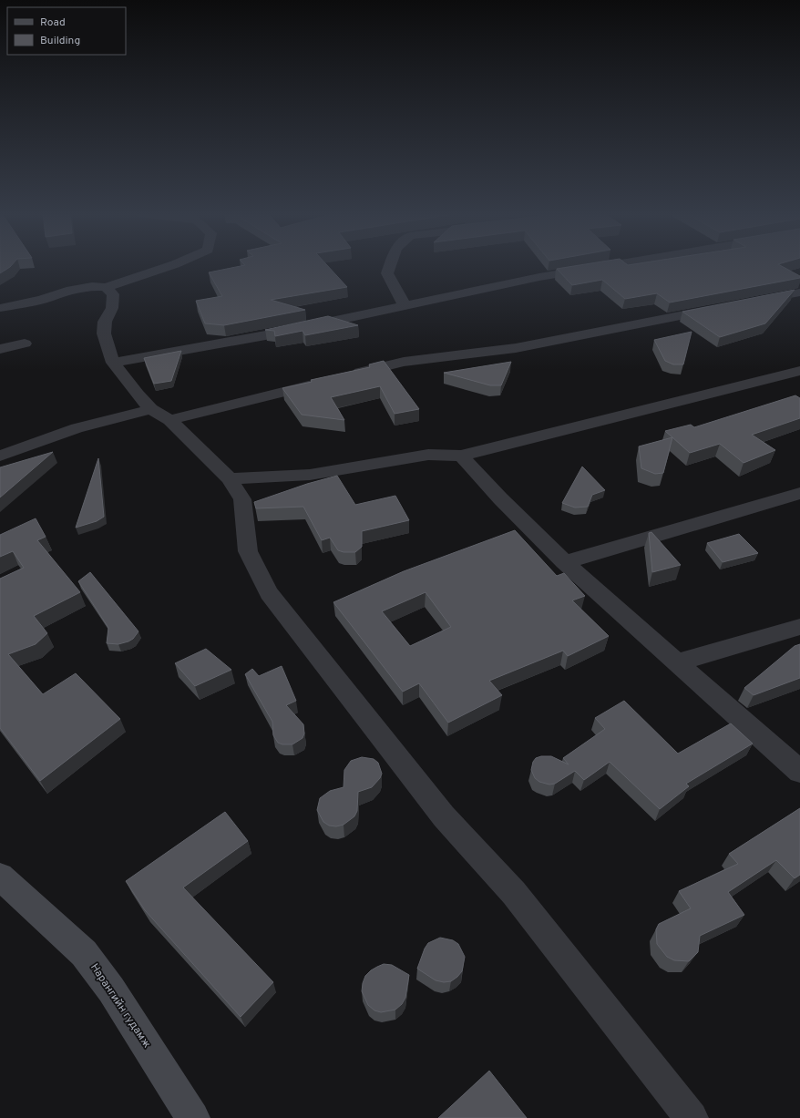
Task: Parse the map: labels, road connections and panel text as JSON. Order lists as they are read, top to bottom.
{
  "streets": {
    "main road": ["Нарангийн гудамж"]
  },
  "legend": ["Road", "Building"]
}
